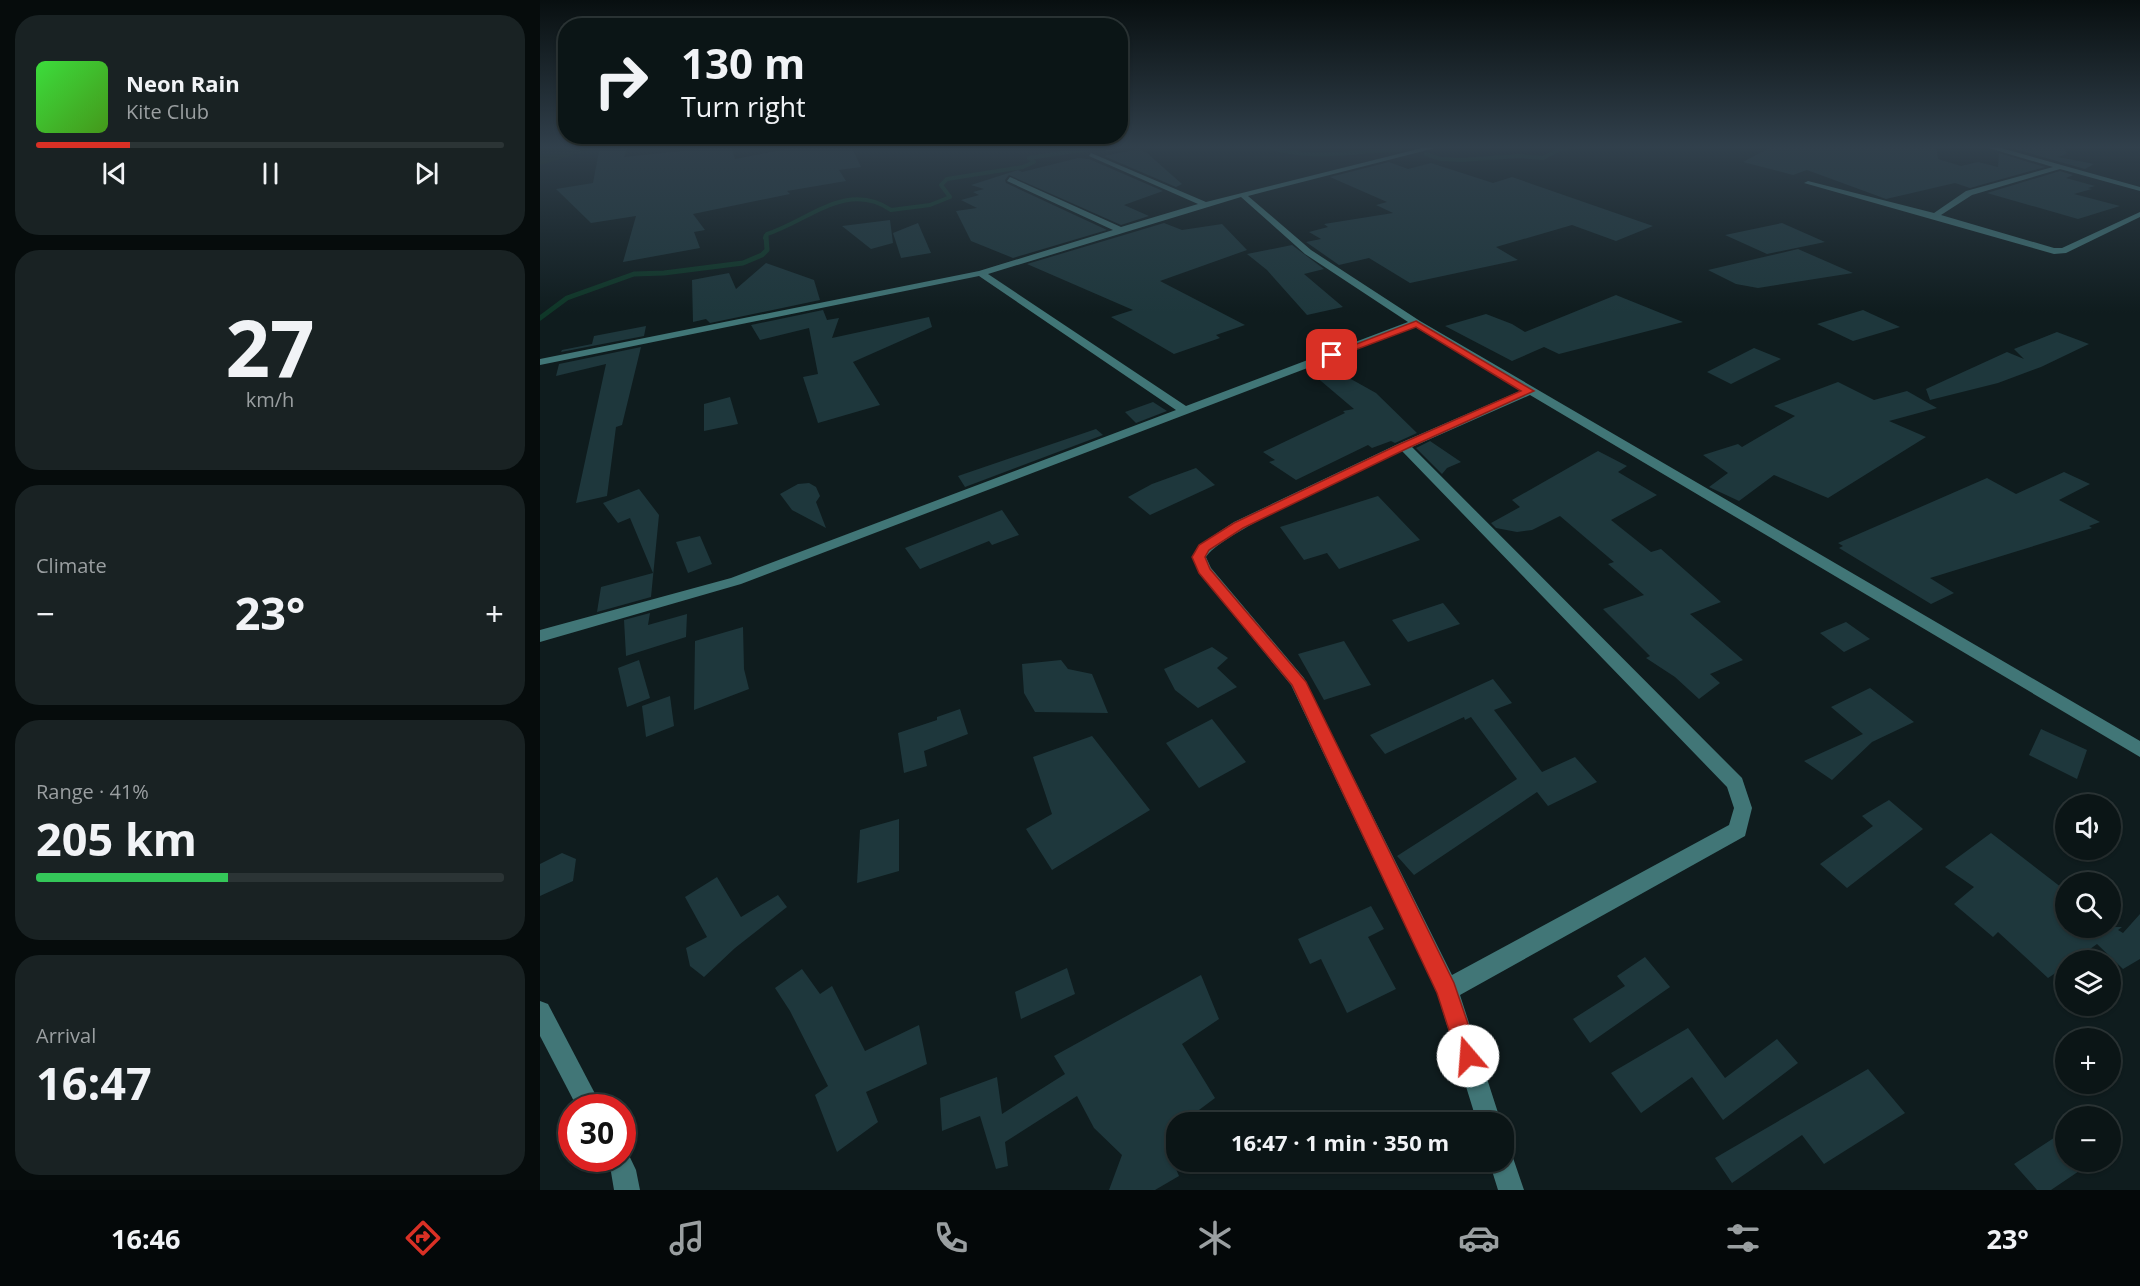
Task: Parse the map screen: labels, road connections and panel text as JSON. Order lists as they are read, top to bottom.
{
  "page": {
    "turn": ["130 m", "Turn right"],
    "song": ["Neon Rain", "Kite Club"],
    "tile": [
      ["27", "km/h"],
      "Climate",
      ["Range · 41%", "205 km"],
      ["Arrival", "16:47"]
    ],
    "heat": ["−", "23°", "+"],
    "map_buttons": ["+", "−"],
    "limit": "30",
    "trip": "16:47 · 1 min · 350 m",
    "tabs": ["16:46", "23°"]
  }
}
